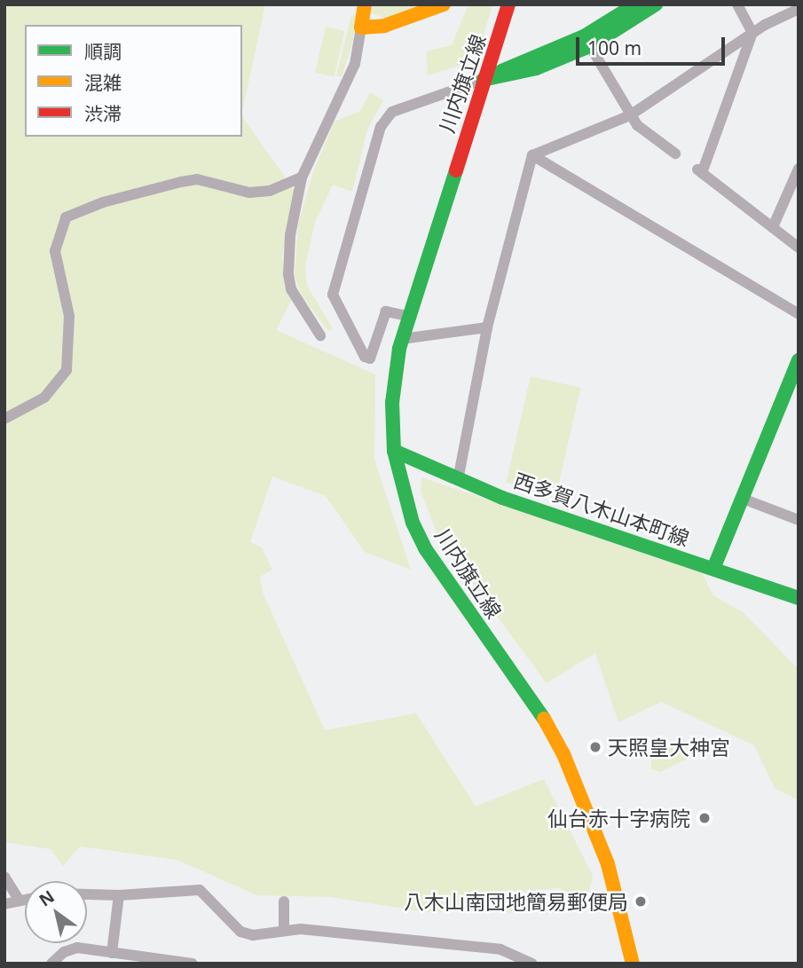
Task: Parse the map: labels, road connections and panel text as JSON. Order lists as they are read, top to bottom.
{
  "streets": {
    "street": ["川内旗立線", "西多賀八木山本町線"]
  },
  "crossings": [
    ["川内旗立線", "西多賀八木山本町線"]
  ],
  "places": ["天照皇大神宮", "仙台赤十字病院", "八木山南団地簡易郵便局"],
  "legend": ["順調", "混雑", "渋滞"],
  "scale_bar": "100 m",
  "north": "top left"
}
